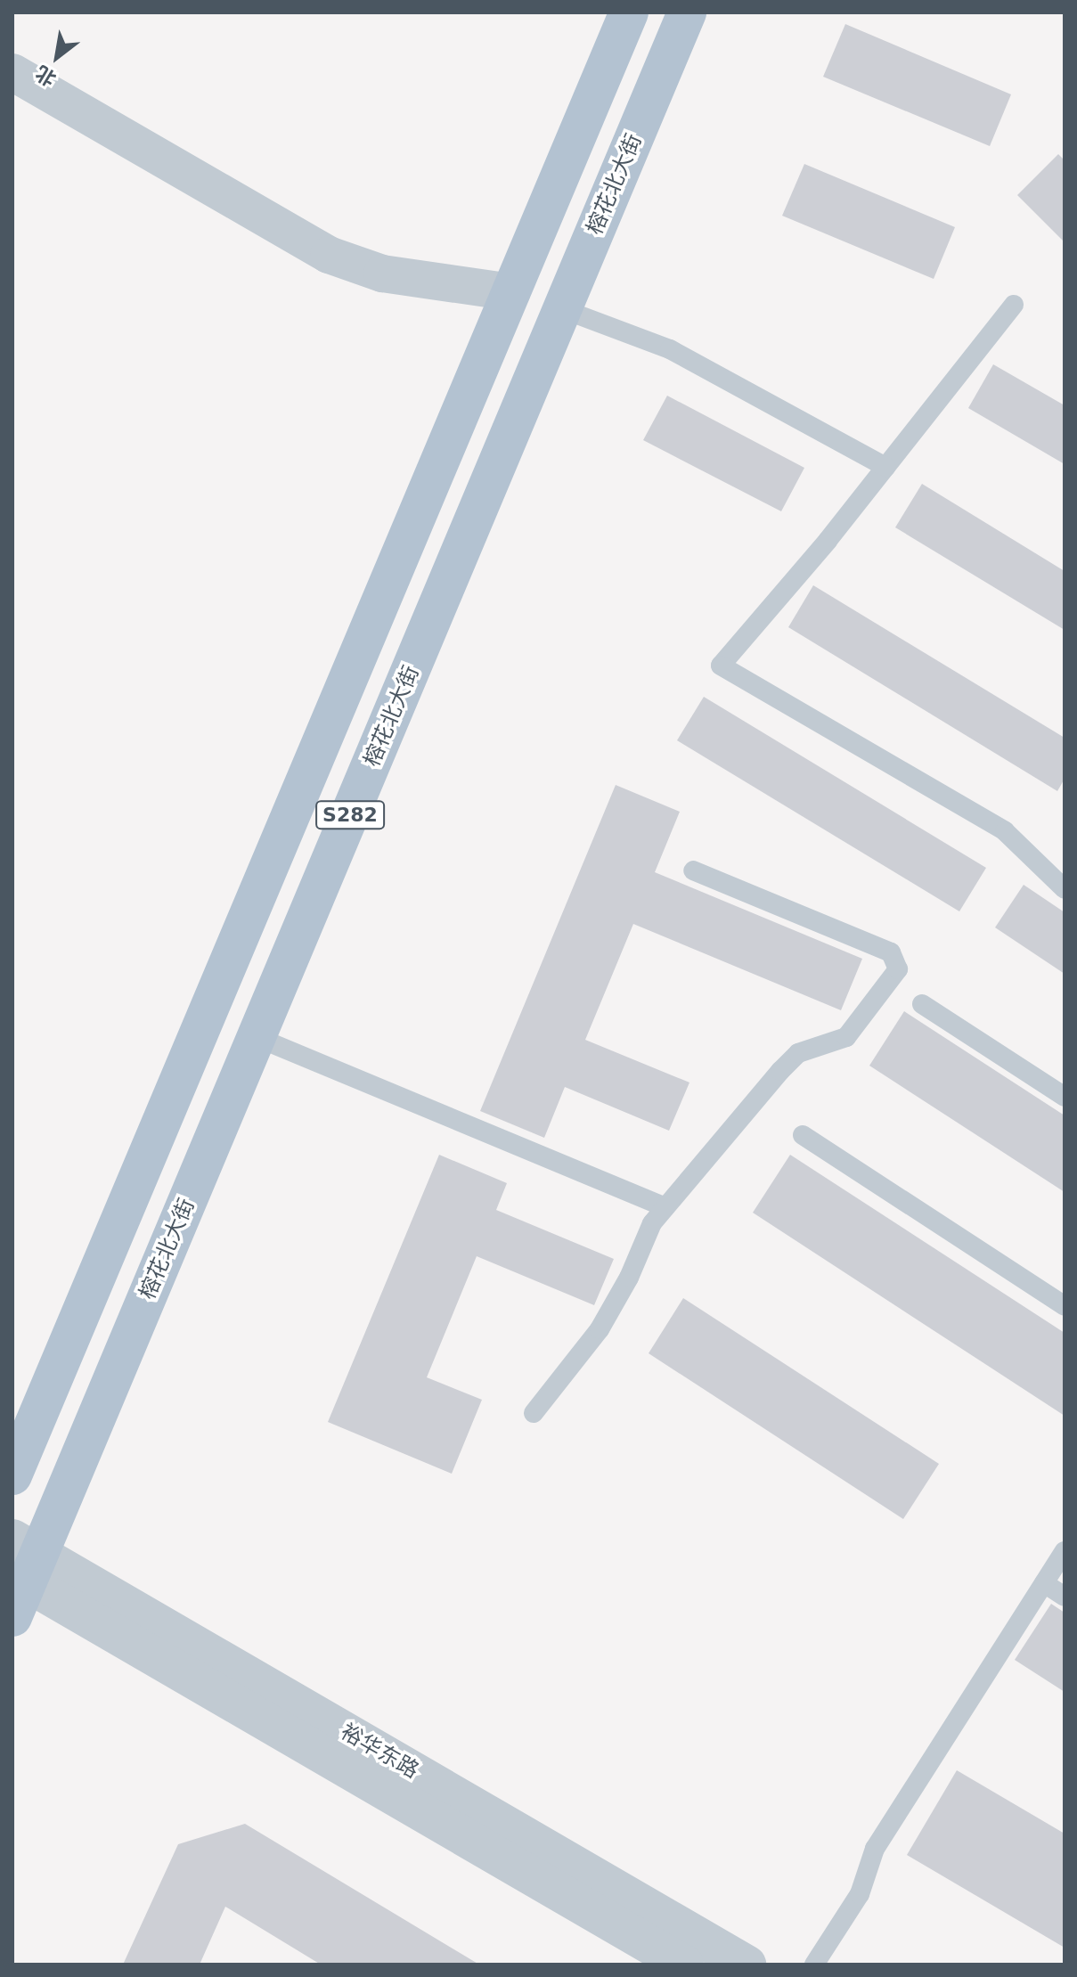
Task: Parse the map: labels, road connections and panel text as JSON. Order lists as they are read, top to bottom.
{
  "streets": {
    "main road": ["榕花北大街", "S282"],
    "street": ["裕华东路"]
  },
  "crossings": [
    ["榕花北大街", "裕华东路"]
  ],
  "north": "bottom left"
}
